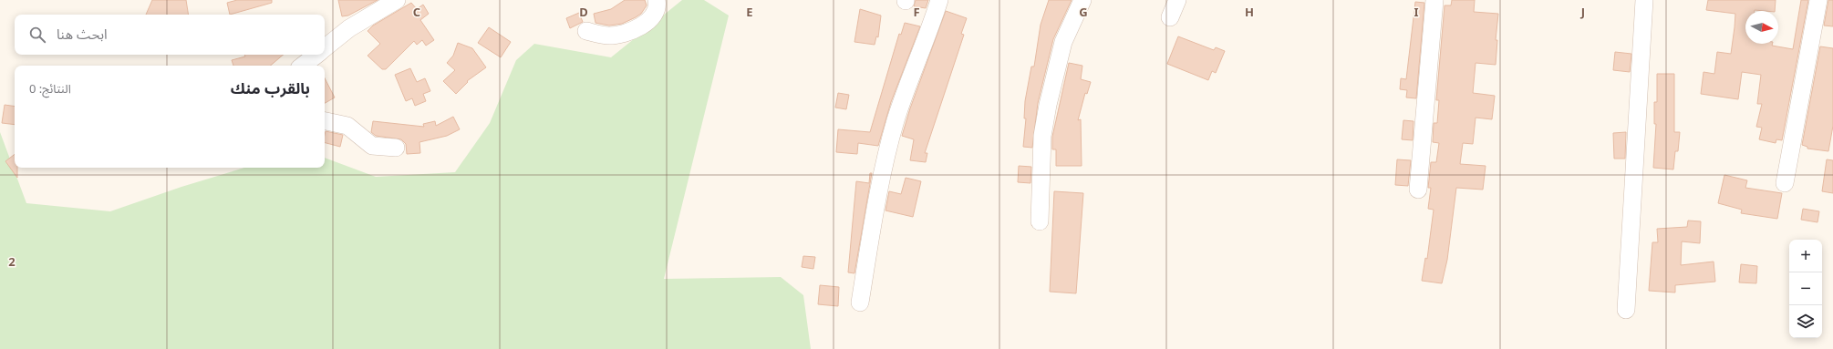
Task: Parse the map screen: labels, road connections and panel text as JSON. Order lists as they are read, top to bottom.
{
  "north": "right",
  "page": {
    "search": "ابحث هنا",
    "heading": ["بالقرب منك", "النتائج: 0"],
    "map_buttons": ["+", "−"]
  },
  "grid": {
    "columns": [
      "C",
      "D",
      "E",
      "F",
      "G",
      "H",
      "I",
      "J"
    ],
    "rows": ["2"]
  }
}
